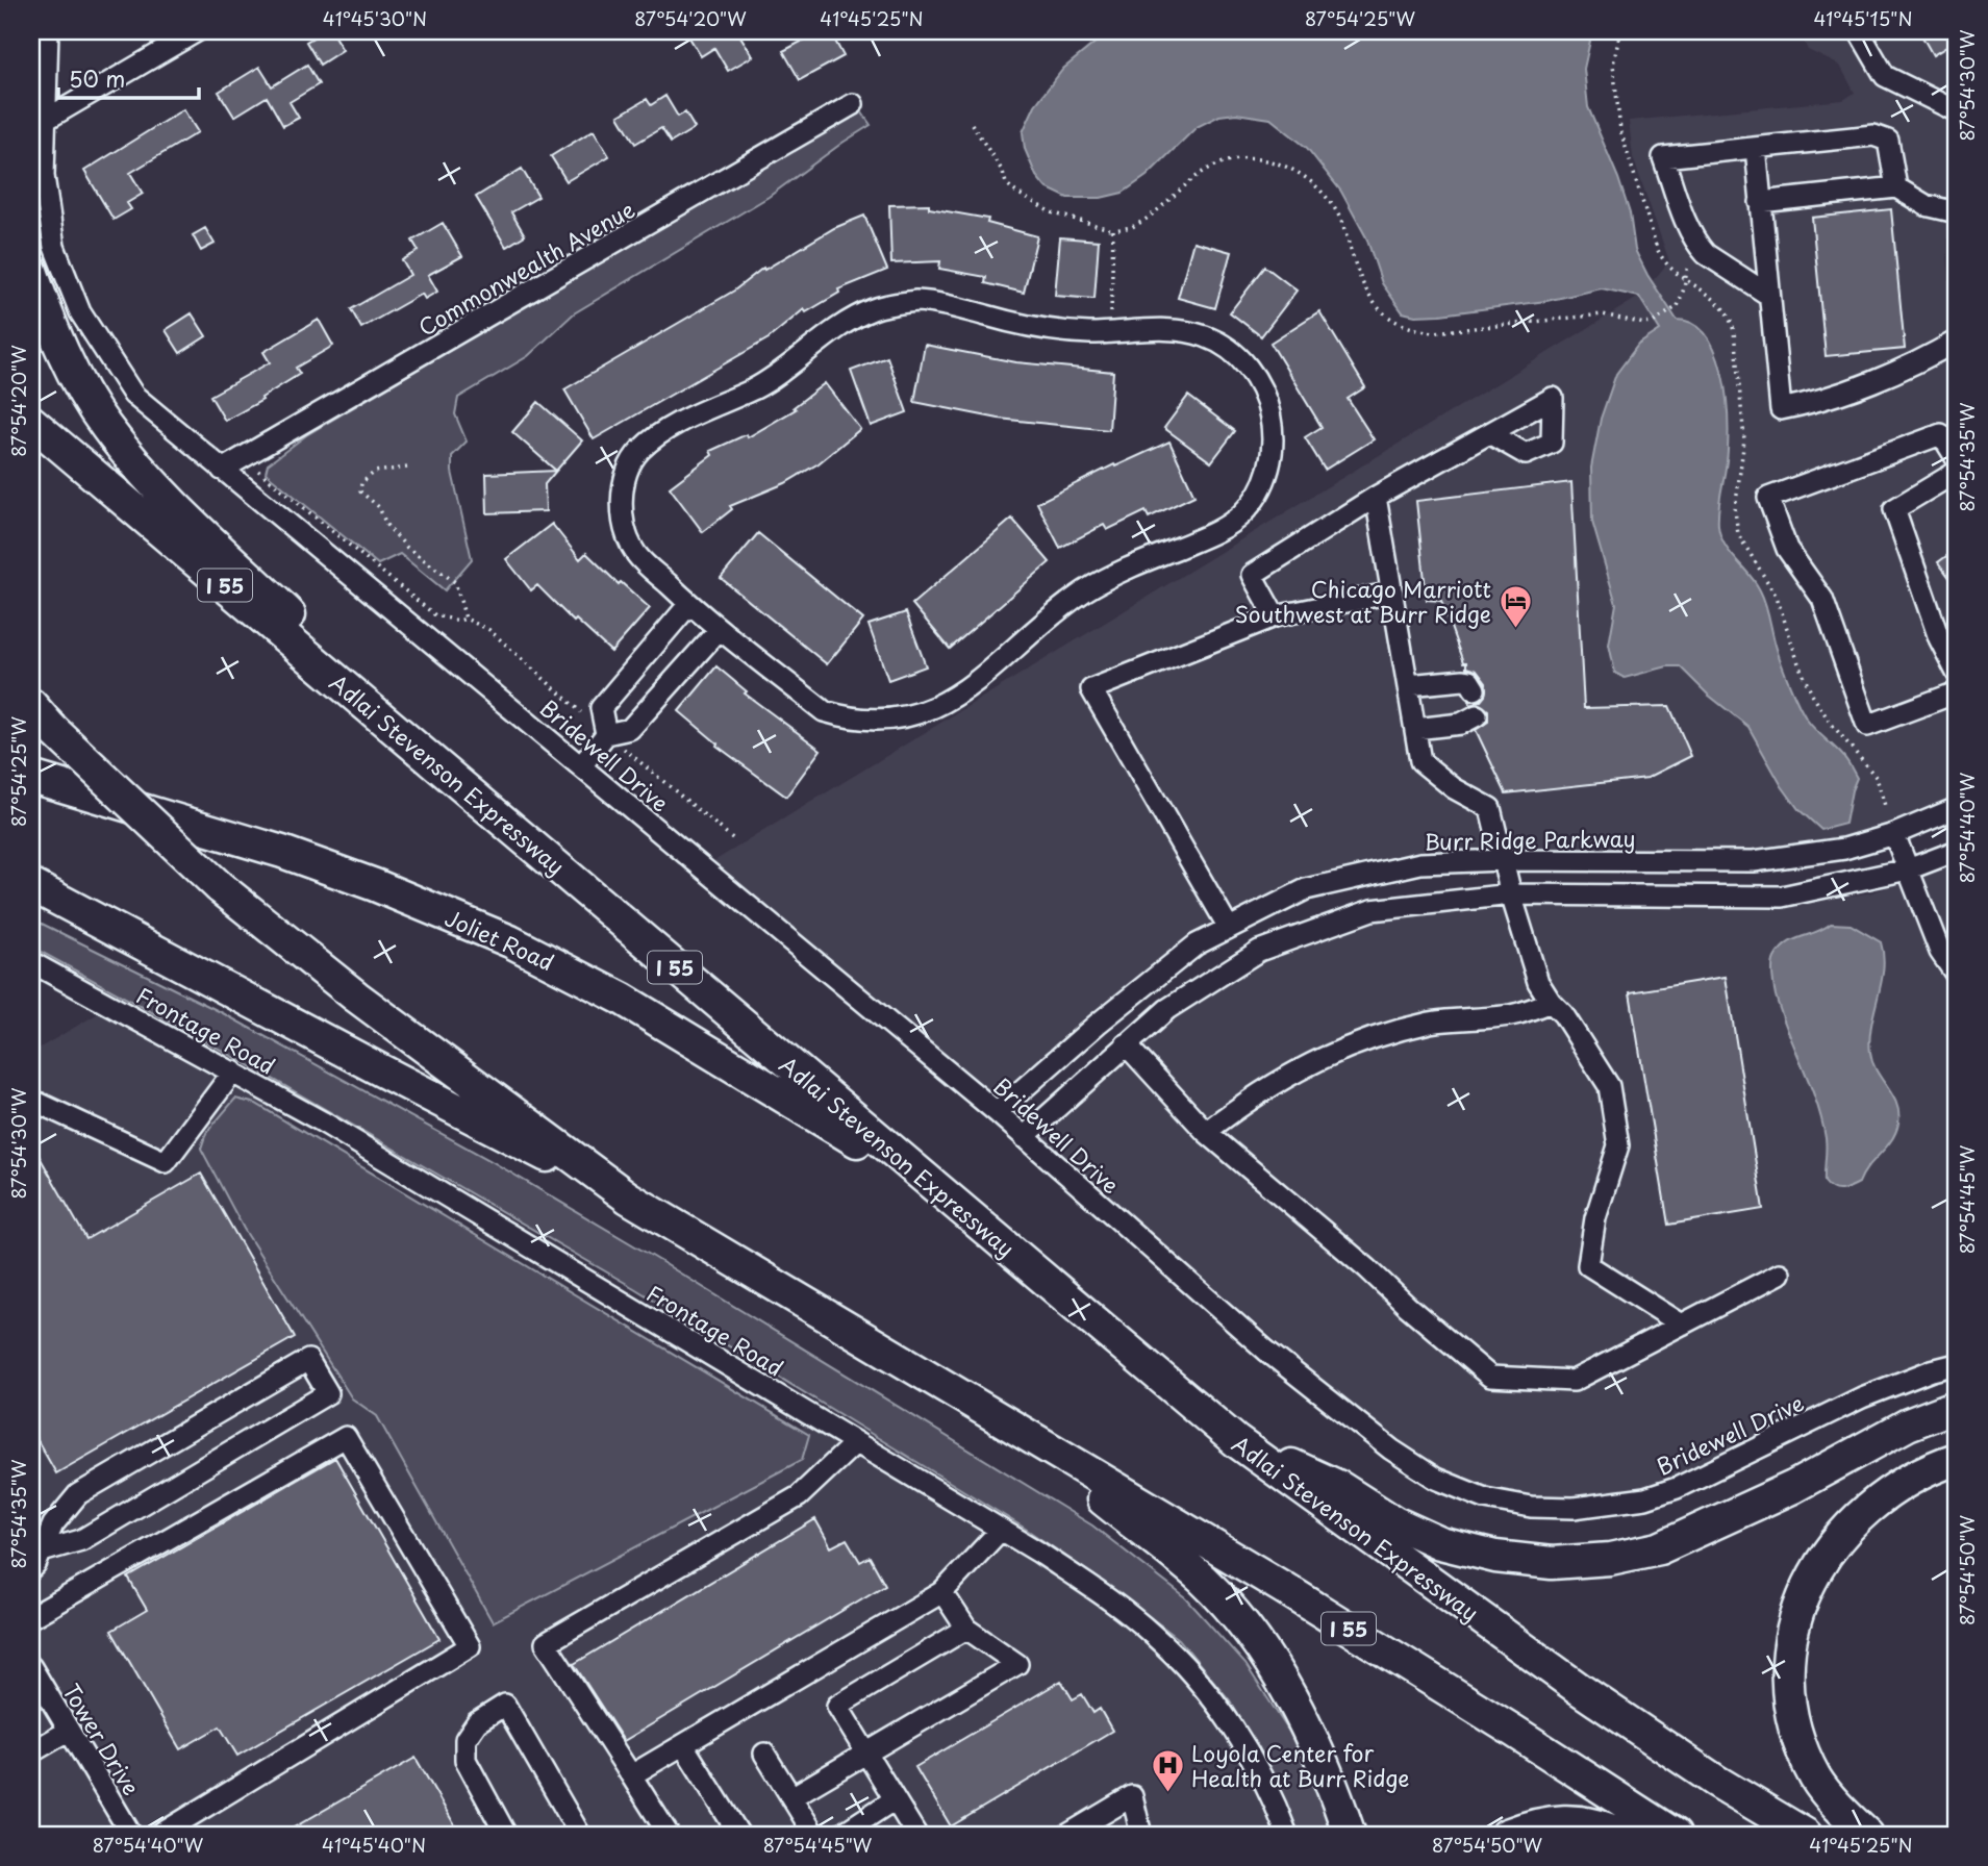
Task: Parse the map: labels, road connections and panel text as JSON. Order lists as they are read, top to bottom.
{
  "streets": {
    "highway": ["I 55", "Adlai Stevenson Expressway", "Joliet Road"],
    "street": [
      "Commonwealth Avenue",
      "Bridewell Drive",
      "Burr Ridge Parkway",
      "Frontage Road",
      "Tower Drive"
    ]
  },
  "crossings": [
    ["Commonwealth Avenue", "Bridewell Drive"],
    ["Bridewell Drive", "Burr Ridge Parkway"],
    ["Adlai Stevenson Expressway", "Joliet Road"]
  ],
  "places": {
    "hotel": ["Chicago Marriott Southwest at Burr Ridge"],
    "hospital": ["Loyola Center for Health at Burr Ridge"]
  },
  "scale_bar": "50 m",
  "coordinates": [
    "41°45'30\"N",
    "87°54'20\"W",
    "41°45'25\"N",
    "87°54'25\"W",
    "41°45'15\"N",
    "87°54'30\"W",
    "87°54'35\"W",
    "87°54'40\"W",
    "87°54'45\"W",
    "87°54'50\"W",
    "41°45'40\"N"
  ]
}
